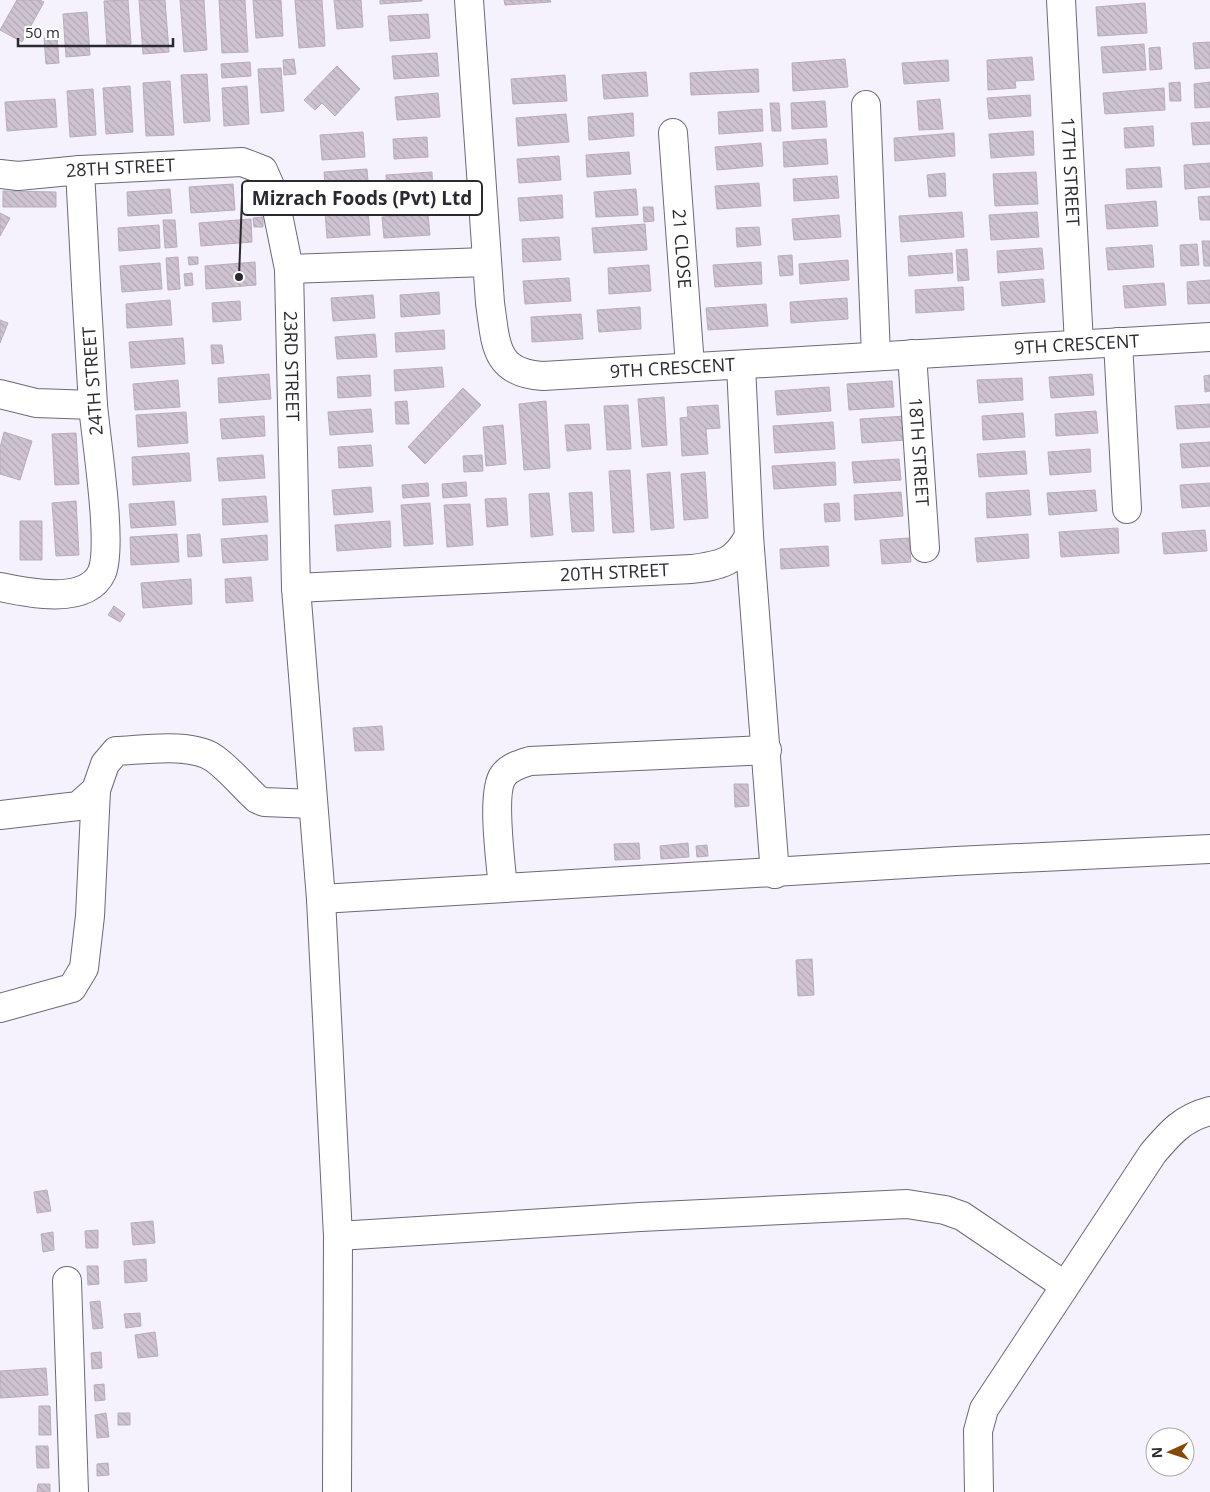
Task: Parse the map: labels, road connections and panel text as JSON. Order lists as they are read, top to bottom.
{
  "streets": {
    "street": [
      "28TH STREET",
      "17TH STREET",
      "21 CLOSE",
      "9TH CRESCENT",
      "23RD STREET",
      "24TH STREET",
      "18TH STREET",
      "20TH STREET"
    ]
  },
  "crossings": [
    ["28TH STREET", "23RD STREET"],
    ["28TH STREET", "24TH STREET"],
    ["17TH STREET", "9TH CRESCENT"],
    ["21 CLOSE", "9TH CRESCENT"],
    ["9TH CRESCENT", "18TH STREET"],
    ["23RD STREET", "20TH STREET"]
  ],
  "places": ["Mizrach Foods (Pvt) Ltd"],
  "scale_bar": "50 m",
  "north": "left"
}
